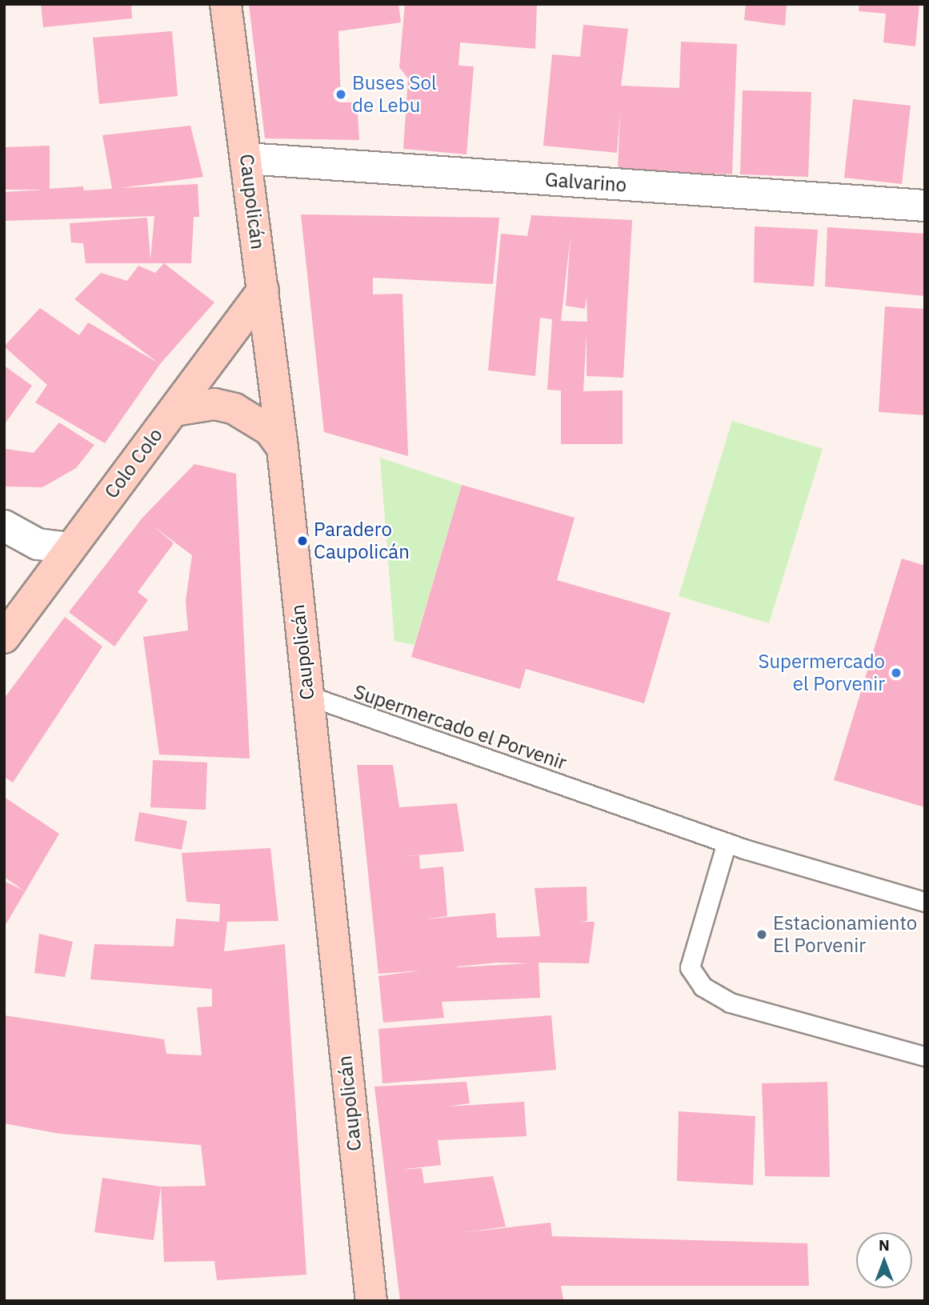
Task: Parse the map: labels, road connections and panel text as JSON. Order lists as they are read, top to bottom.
{
  "streets": {
    "main road": ["Caupolicán", "Colo Colo"],
    "street": ["Galvarino"],
    "lane": ["Supermercado el Porvenir"]
  },
  "crossings": [
    ["Galvarino", "Caupolicán"],
    ["Caupolicán", "Colo Colo"],
    ["Caupolicán", "Supermercado el Porvenir"]
  ],
  "places": [
    "Buses Sol de Lebu",
    "Paradero Caupolicán",
    "Supermercado el Porvenir",
    "Estacionamiento El Porvenir"
  ],
  "north": "top"
}
